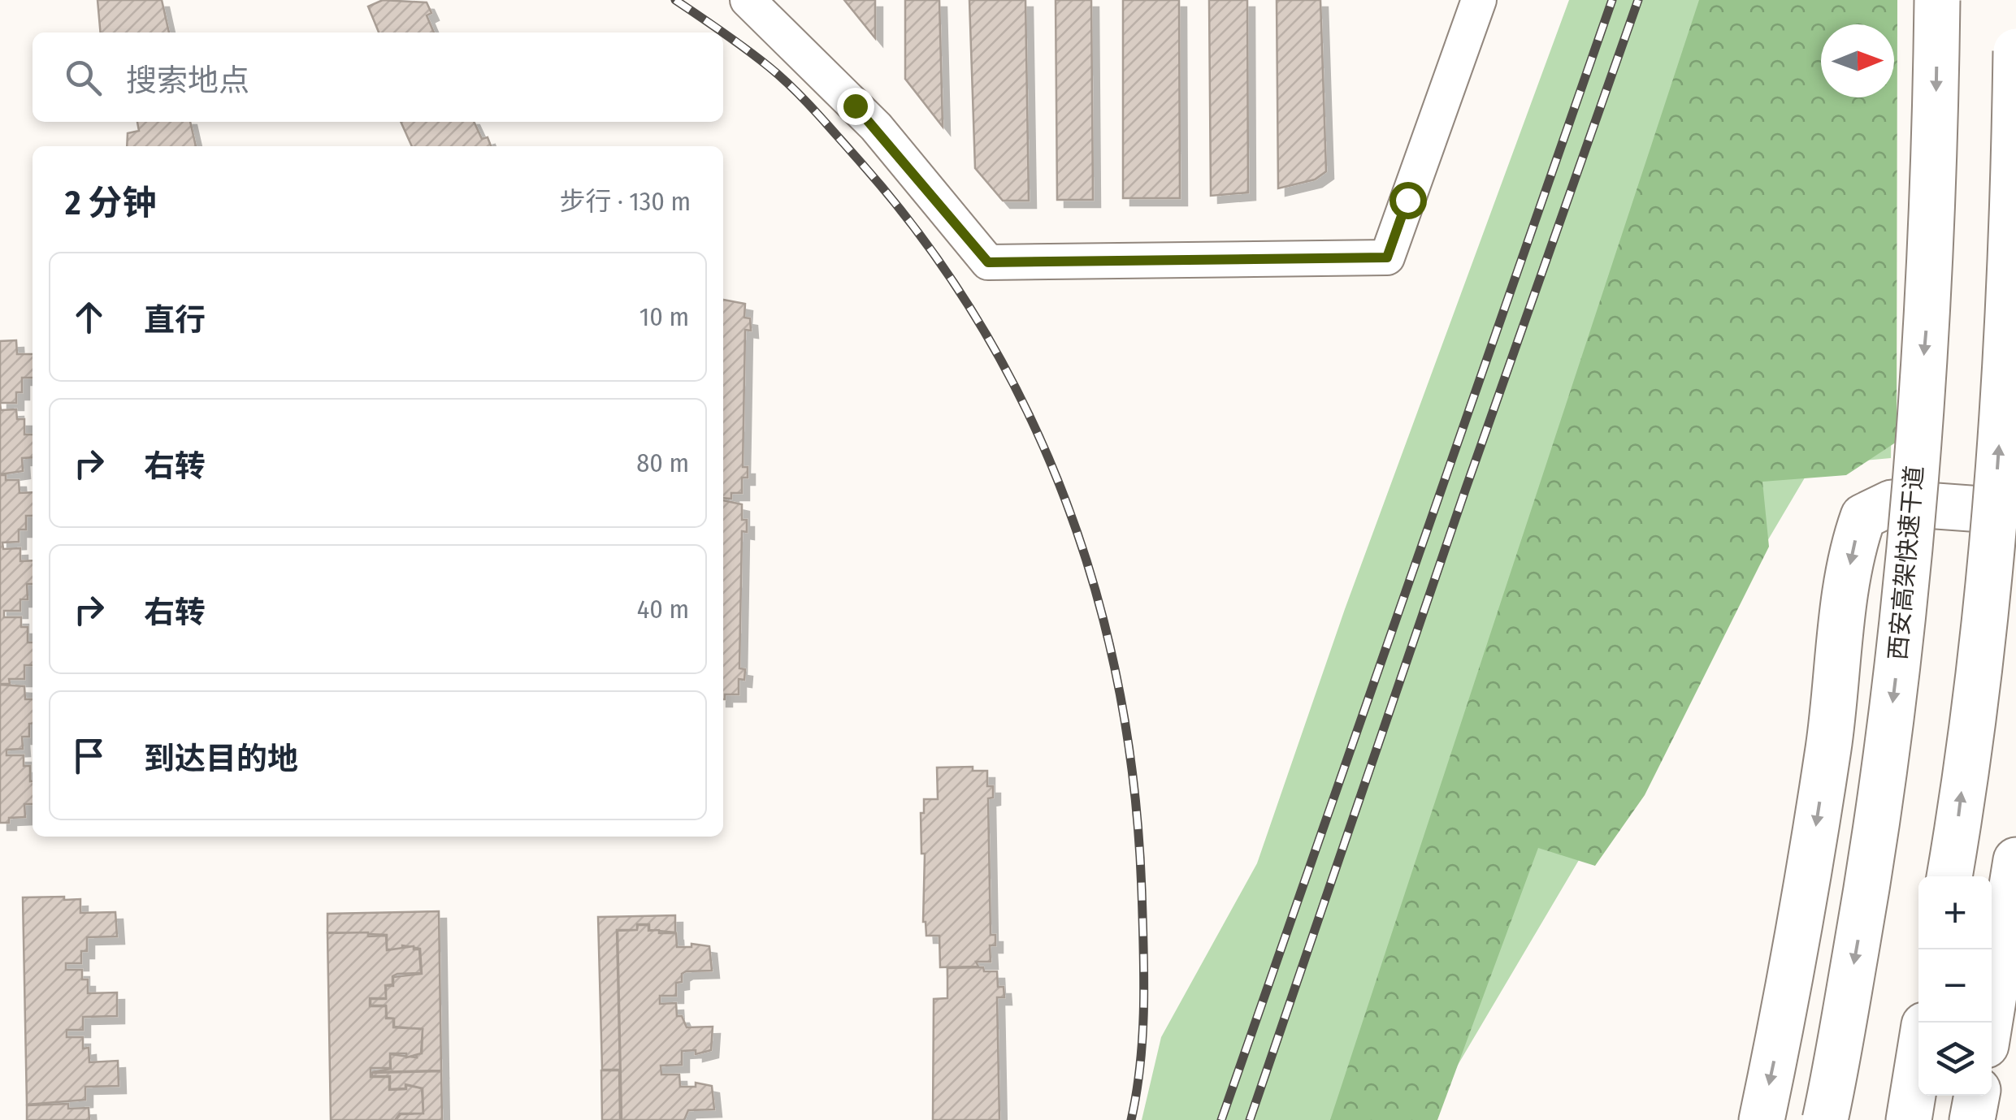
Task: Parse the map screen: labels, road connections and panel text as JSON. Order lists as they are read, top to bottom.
{
  "streets": {
    "main road": ["西安高架快速干道"]
  },
  "north": "right",
  "page": {
    "search": "搜索地点",
    "heading": ["2 分钟", "步行 · 130 m"],
    "list": [
      ["直行", "10 m"],
      ["右转", "80 m"],
      ["右转", "40 m"],
      "到达目的地"
    ],
    "map_buttons": ["+", "−"]
  }
}
